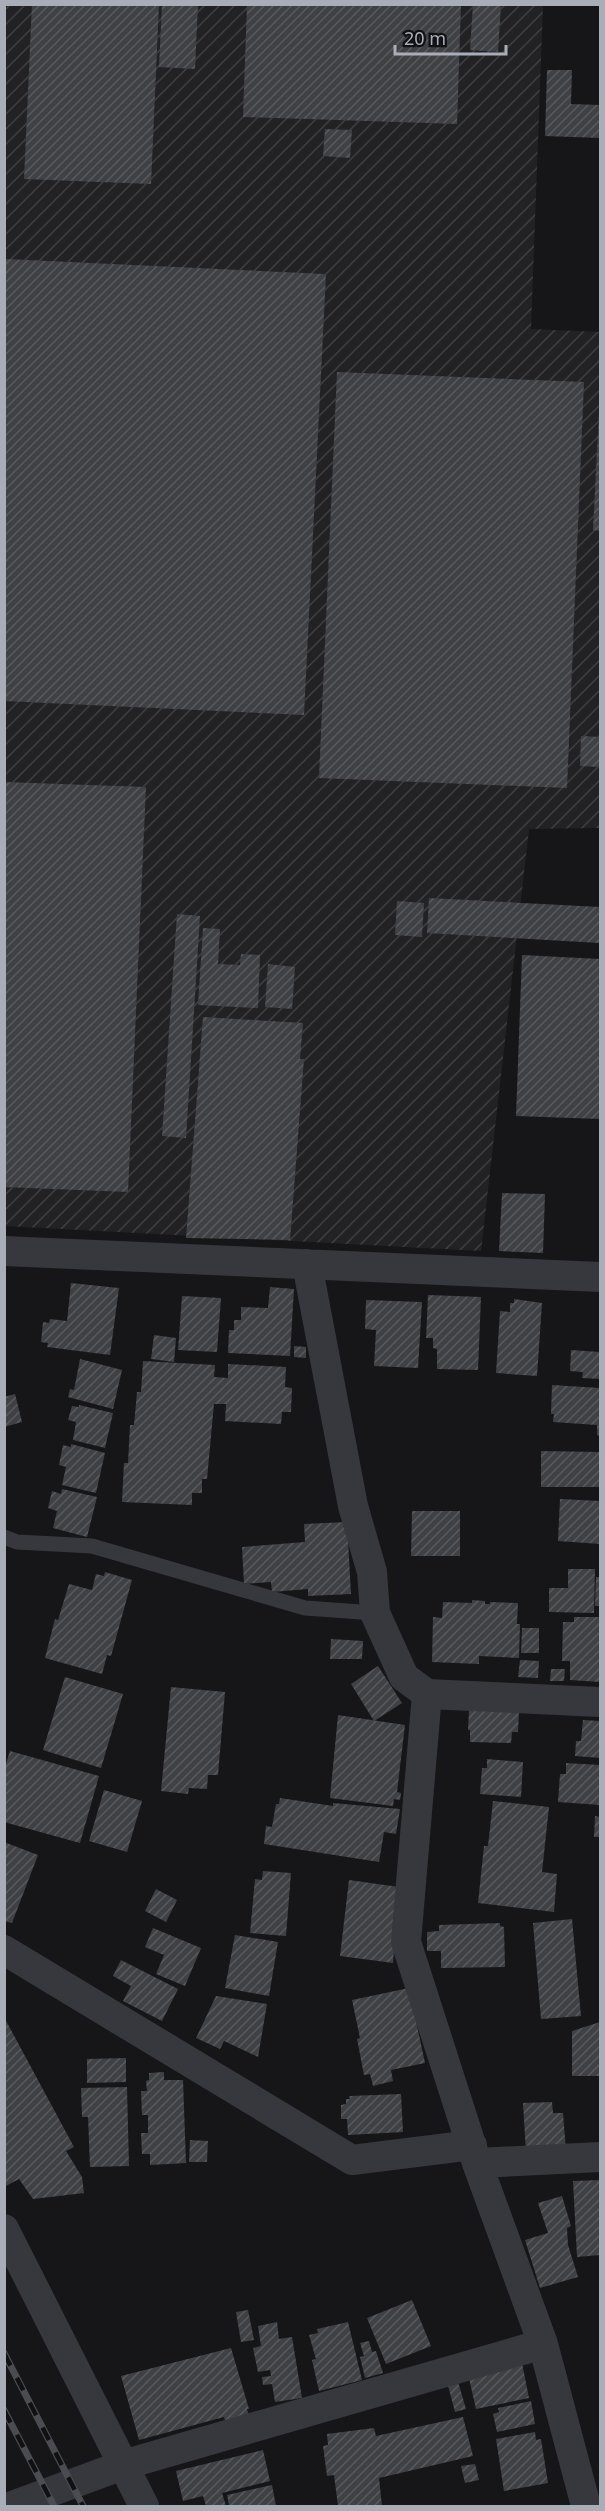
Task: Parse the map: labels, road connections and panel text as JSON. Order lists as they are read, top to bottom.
{
  "scale_bar": "20 m"
}
